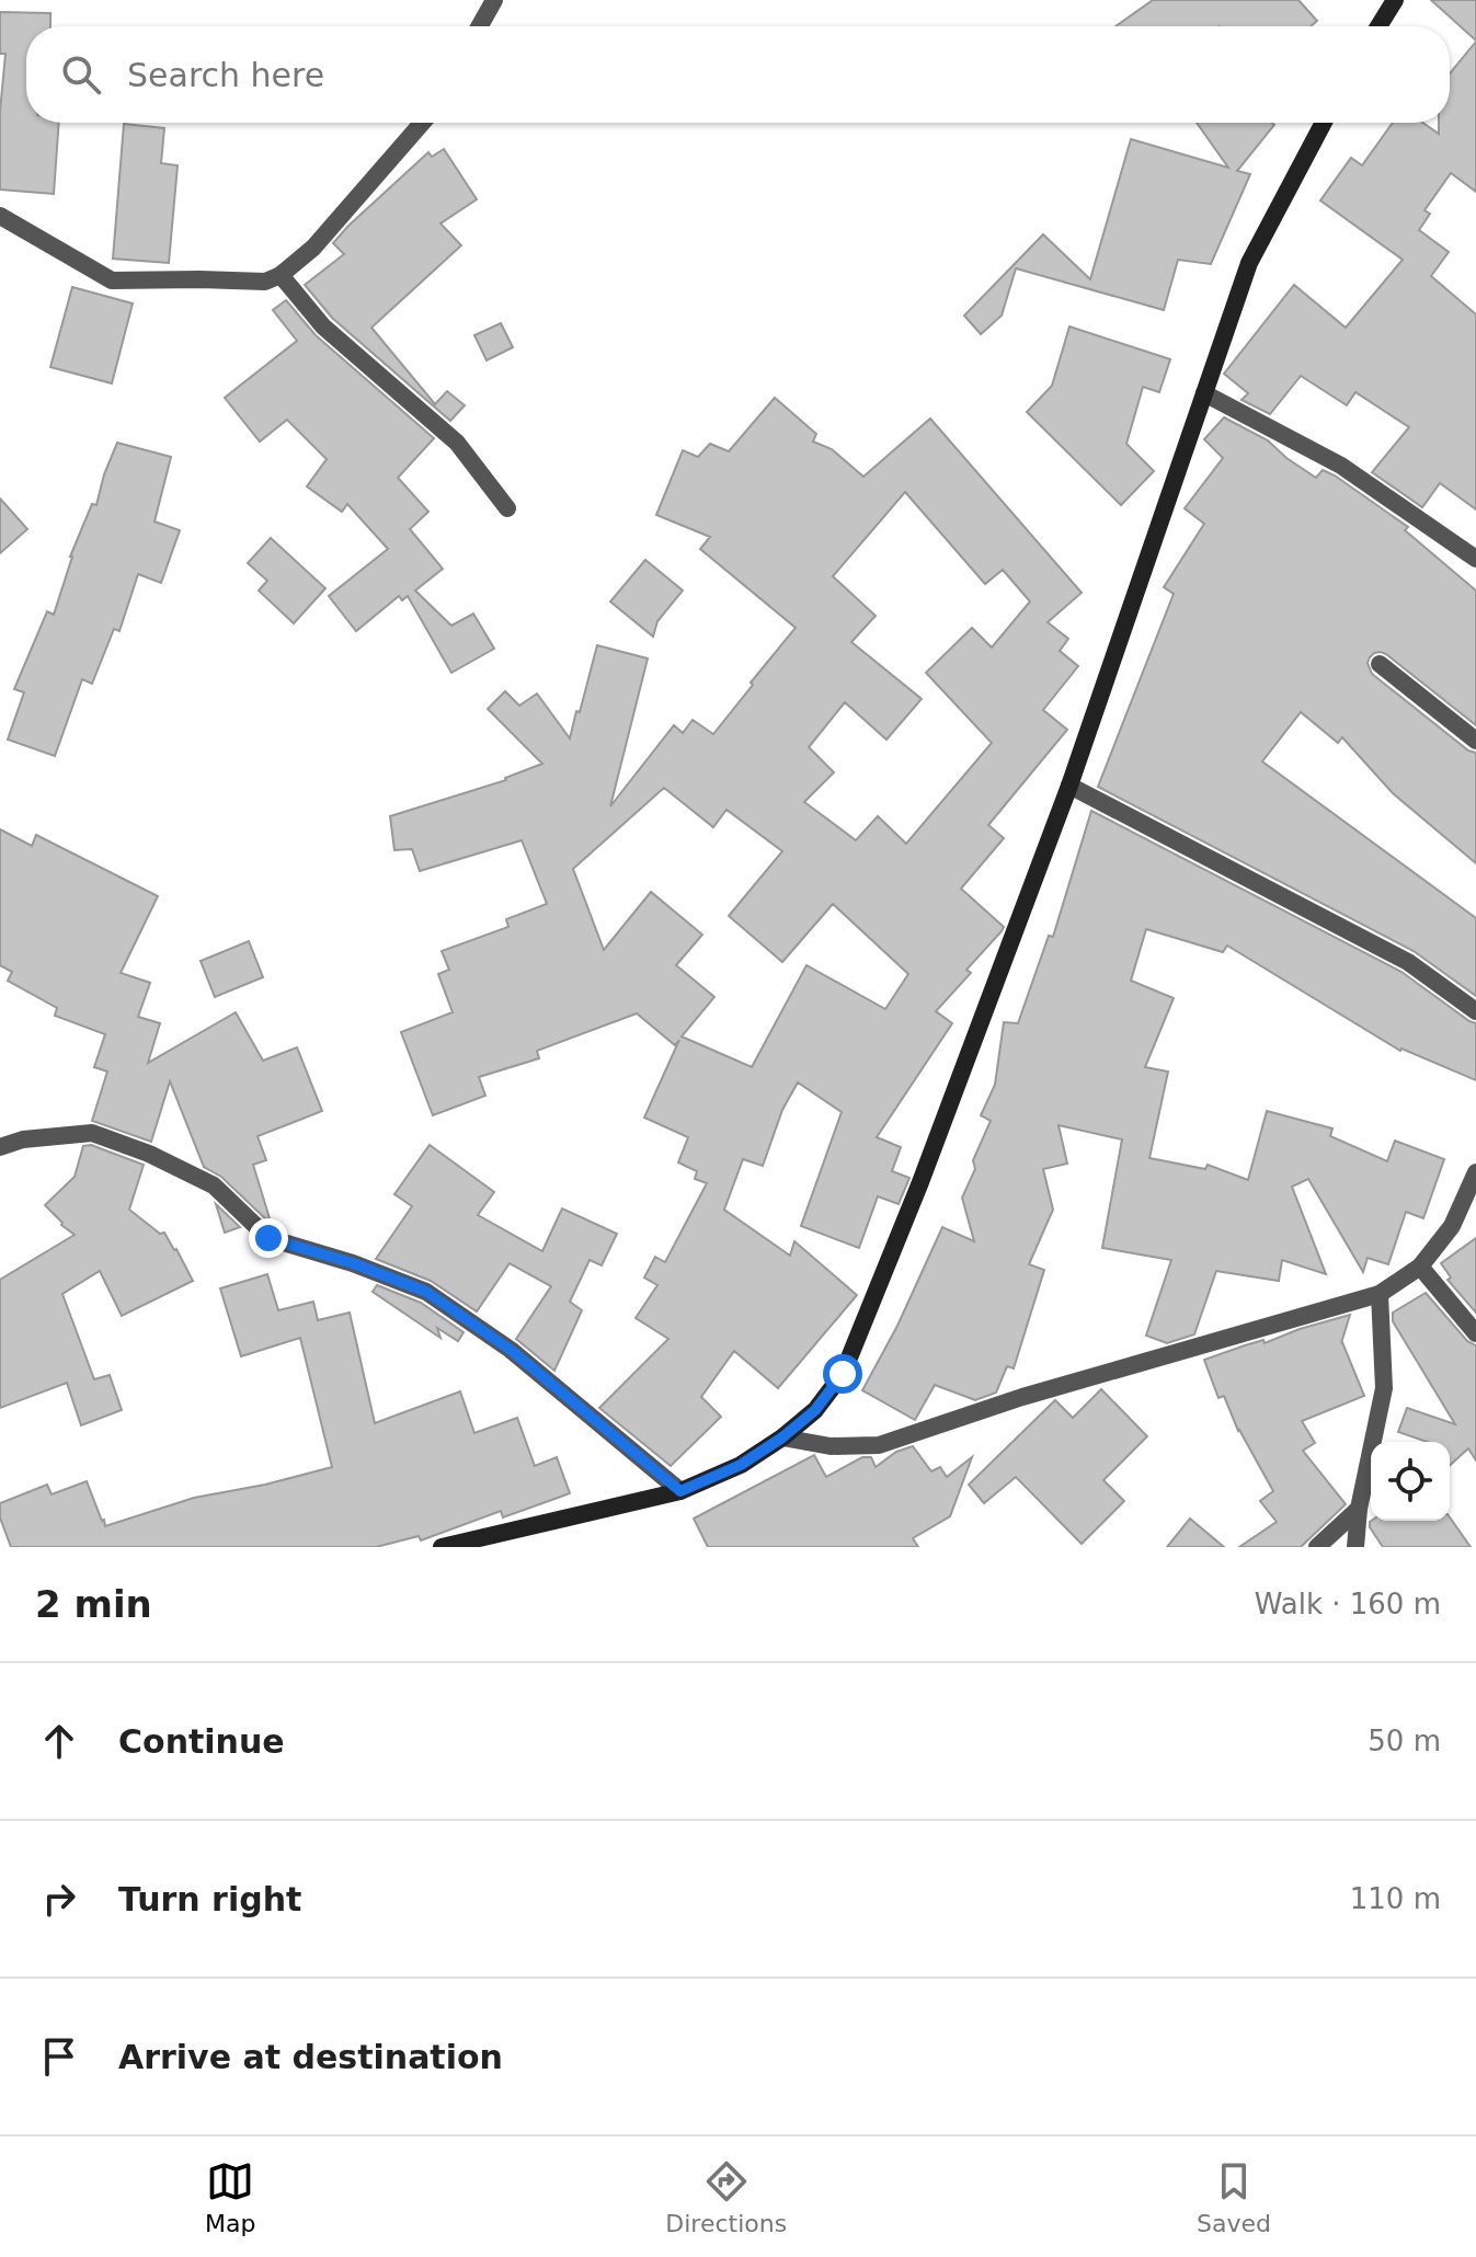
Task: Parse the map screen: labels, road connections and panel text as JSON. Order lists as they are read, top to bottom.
{
  "page": {
    "search": "Search here",
    "heading": ["2 min", "Walk · 160 m"],
    "list": [
      ["Continue", "50 m"],
      ["Turn right", "110 m"],
      "Arrive at destination"
    ],
    "nav": ["Map", "Directions", "Saved"]
  }
}
